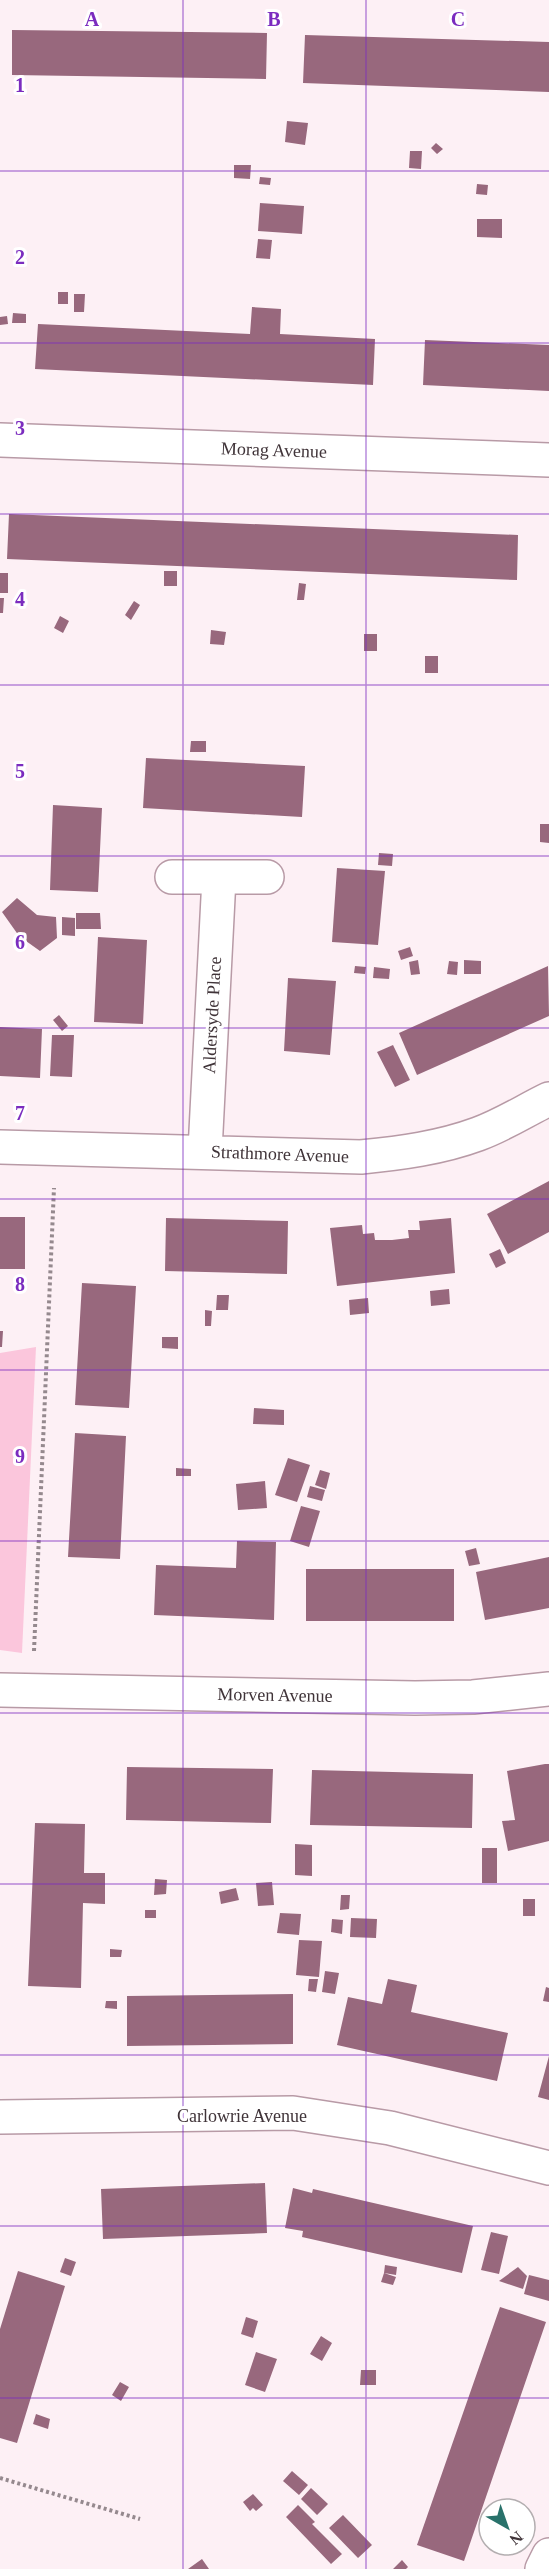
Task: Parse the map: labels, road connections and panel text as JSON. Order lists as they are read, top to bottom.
{
  "streets": {
    "street": [
      "Morag Avenue",
      "Aldersyde Place",
      "Strathmore Avenue",
      "Morven Avenue",
      "Carlowrie Avenue"
    ]
  },
  "crossings": [
    ["Aldersyde Place", "Strathmore Avenue"]
  ],
  "north": "bottom right",
  "grid": {
    "columns": ["A", "B", "C"],
    "rows": [
      "1",
      "2",
      "3",
      "4",
      "5",
      "6",
      "7",
      "8",
      "9"
    ]
  }
}
